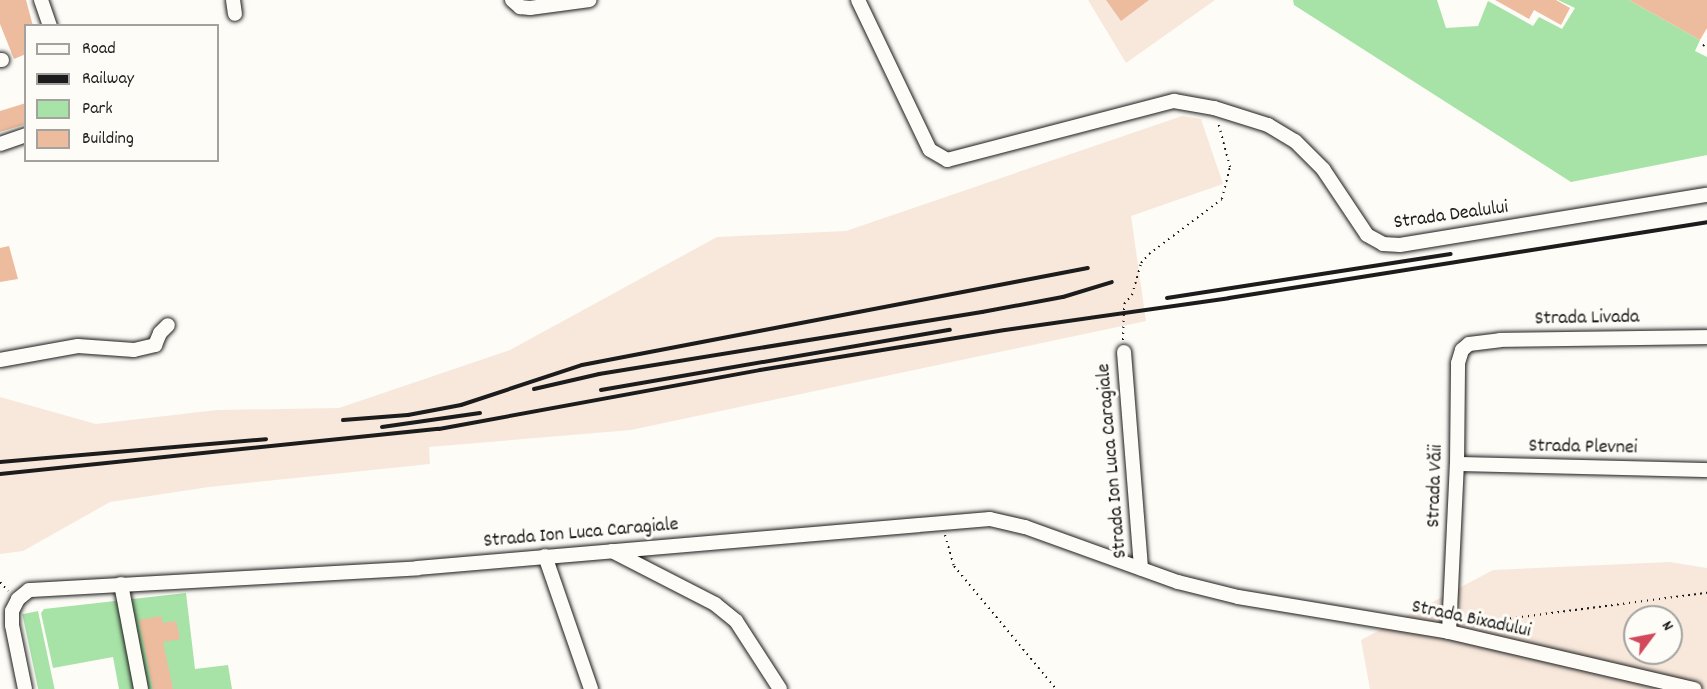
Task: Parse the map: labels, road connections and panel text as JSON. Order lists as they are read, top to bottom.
{
  "streets": {
    "street": [
      "Strada Dealului",
      "Strada Livada",
      "Strada Plevnei",
      "Strada Ion Luca Caragiale",
      "Strada Văii",
      "Strada Bixadului"
    ]
  },
  "crossings": [
    ["Strada Livada", "Strada Văii"],
    ["Strada Plevnei", "Strada Văii"],
    ["Strada Ion Luca Caragiale", "Strada Bixadului"],
    ["Strada Văii", "Strada Bixadului"]
  ],
  "legend": [
    "Road",
    "Railway",
    "Park",
    "Building"
  ],
  "north": "top right"
}
